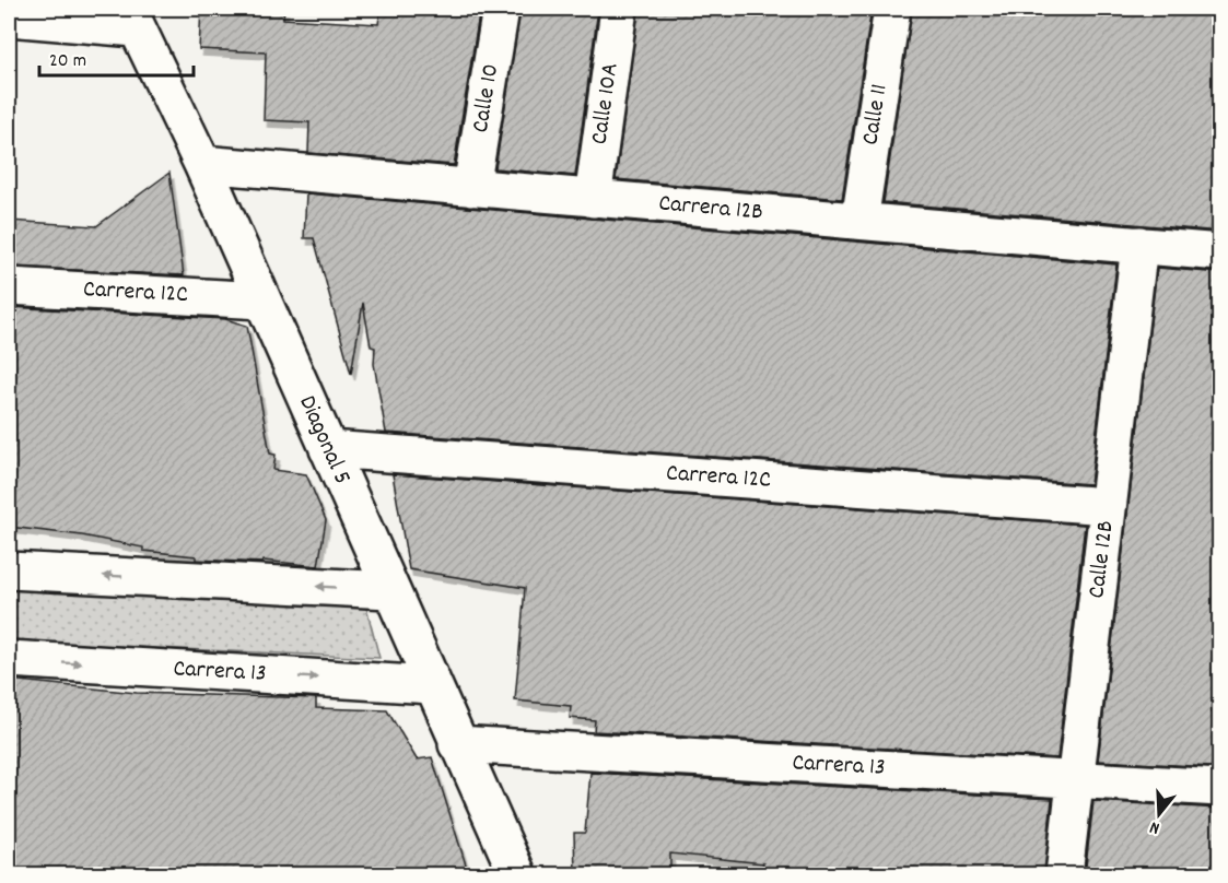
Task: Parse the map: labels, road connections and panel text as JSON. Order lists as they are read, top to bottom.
{
  "streets": {
    "street": [
      "Calle 10",
      "Calle 10A",
      "Calle 11",
      "Carrera 12B",
      "Carrera 12C",
      "Diagonal 5",
      "Calle 12B",
      "Carrera 13"
    ]
  },
  "crossings": [
    ["Calle 10", "Carrera 12B"],
    ["Calle 10A", "Carrera 12B"],
    ["Calle 11", "Carrera 12B"],
    ["Carrera 12B", "Diagonal 5"],
    ["Carrera 12B", "Calle 12B"],
    ["Carrera 12C", "Diagonal 5"],
    ["Carrera 12C", "Calle 12B"],
    ["Diagonal 5", "Carrera 13"],
    ["Calle 12B", "Carrera 13"]
  ],
  "scale_bar": "20 m",
  "north": "bottom"
}
